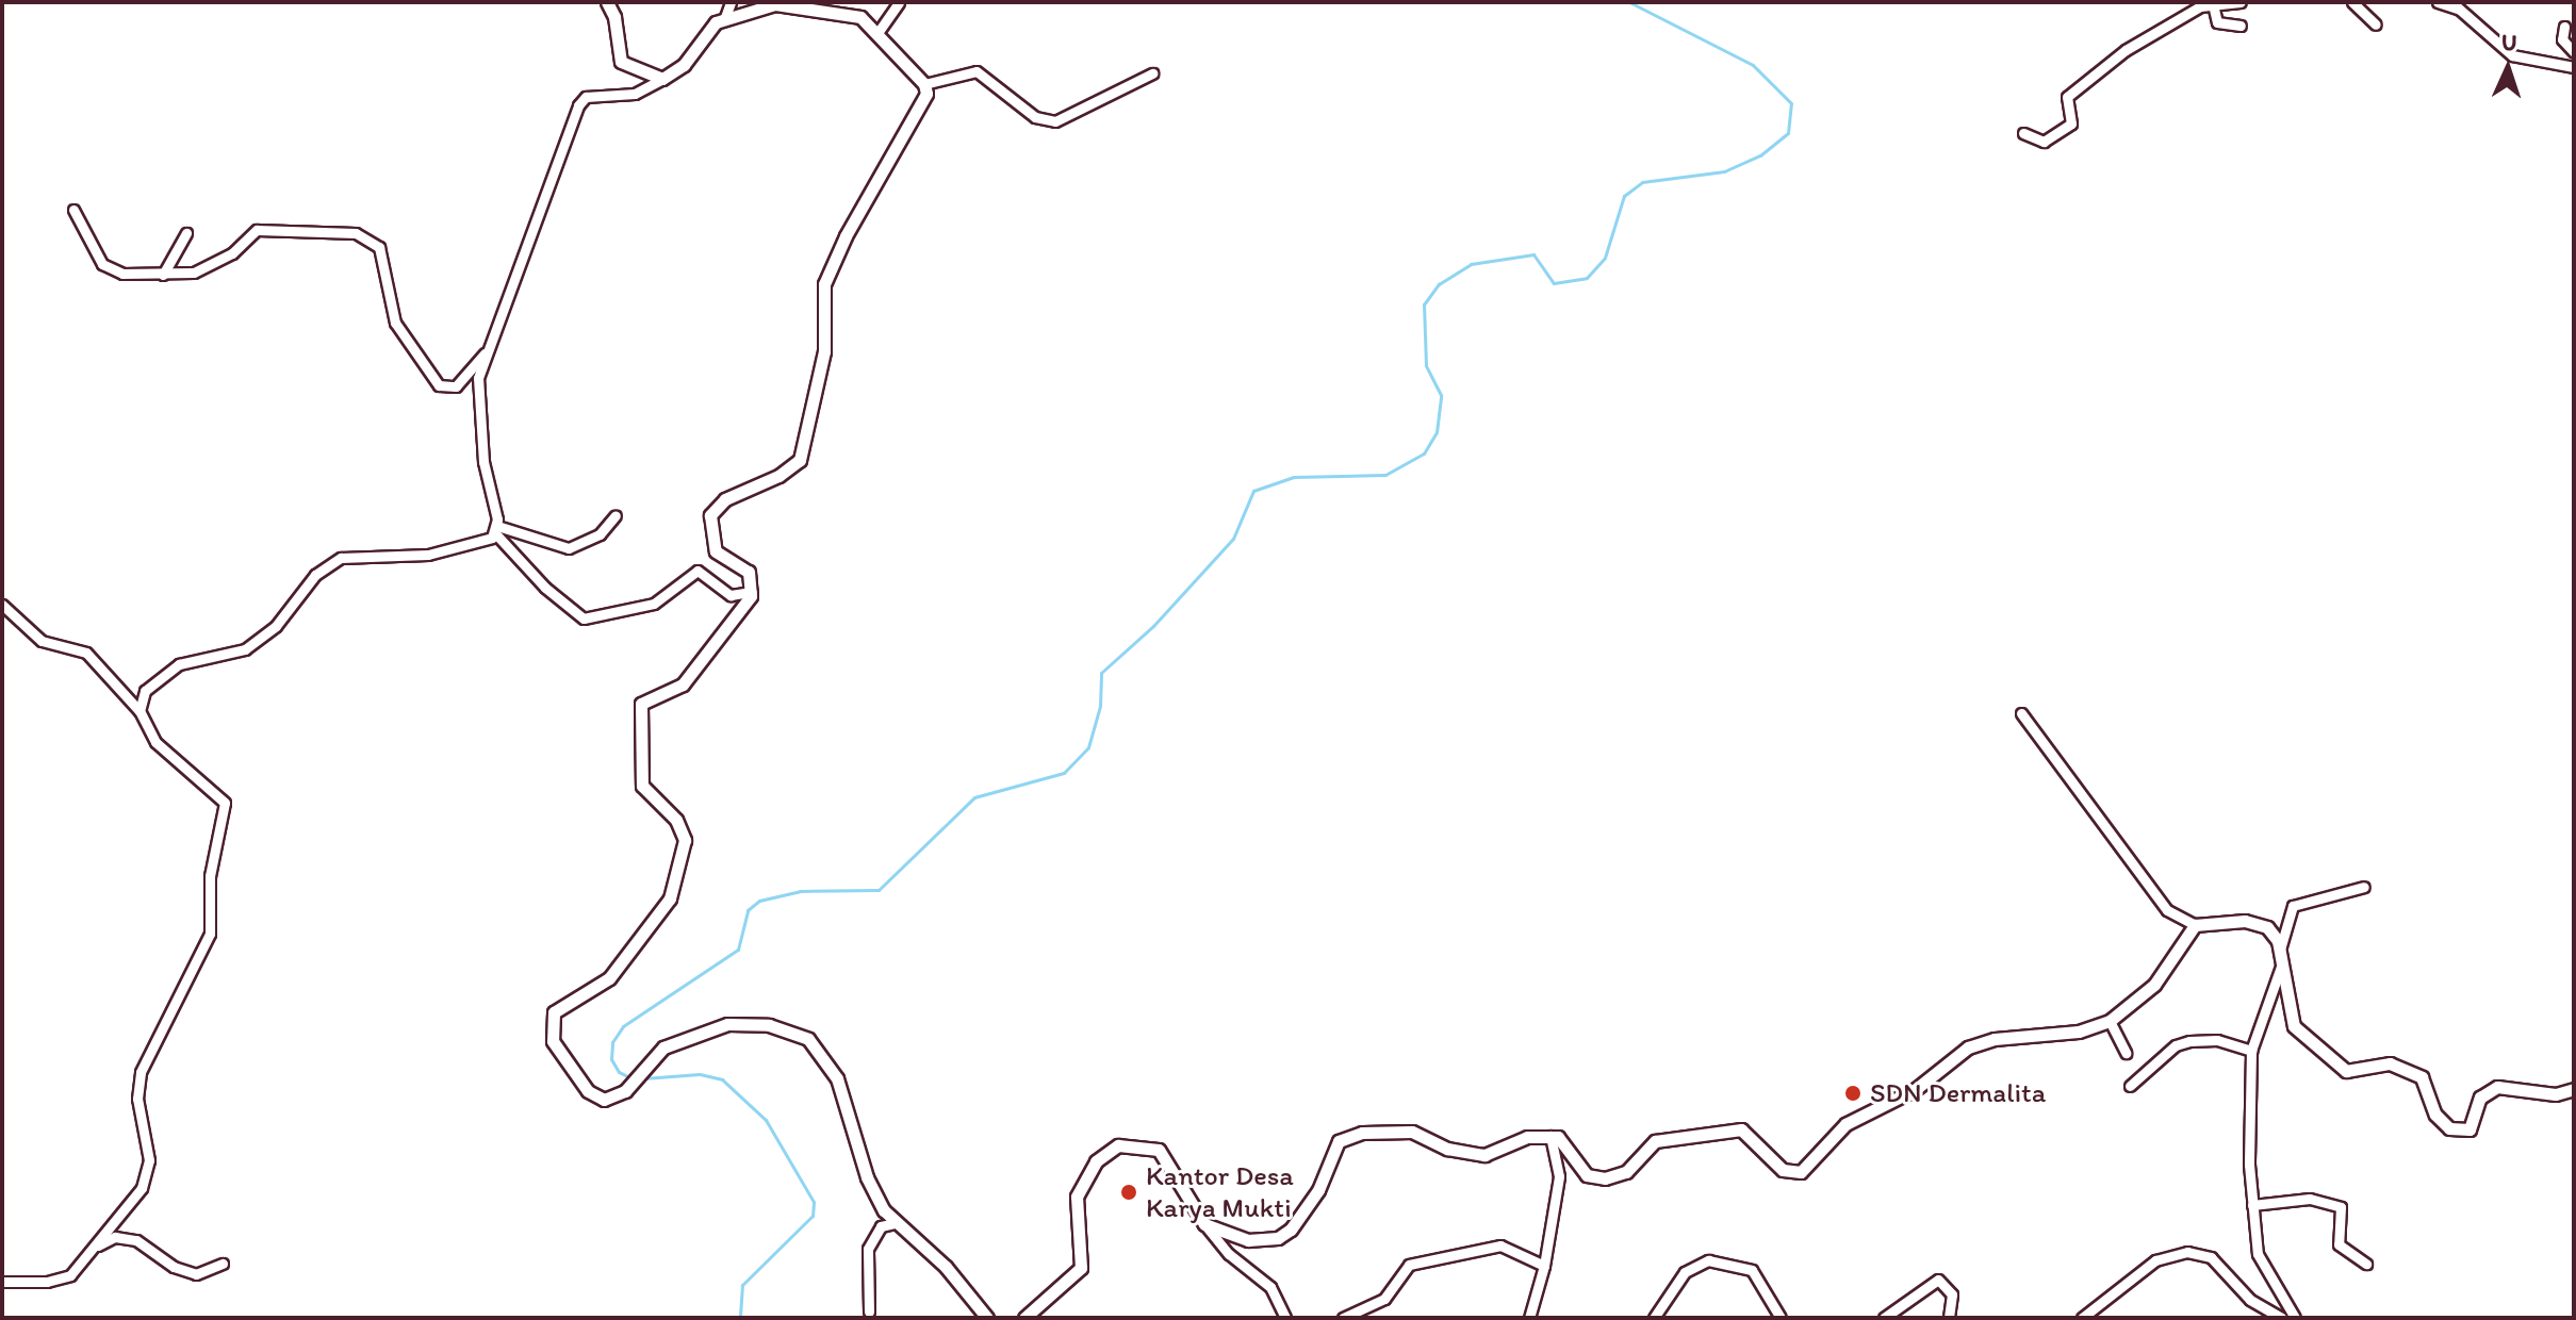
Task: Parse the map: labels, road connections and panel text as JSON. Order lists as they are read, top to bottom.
{
  "places": ["SDN Dermalita", "Kantor Desa Karya Mukti"],
  "north": "top"
}
